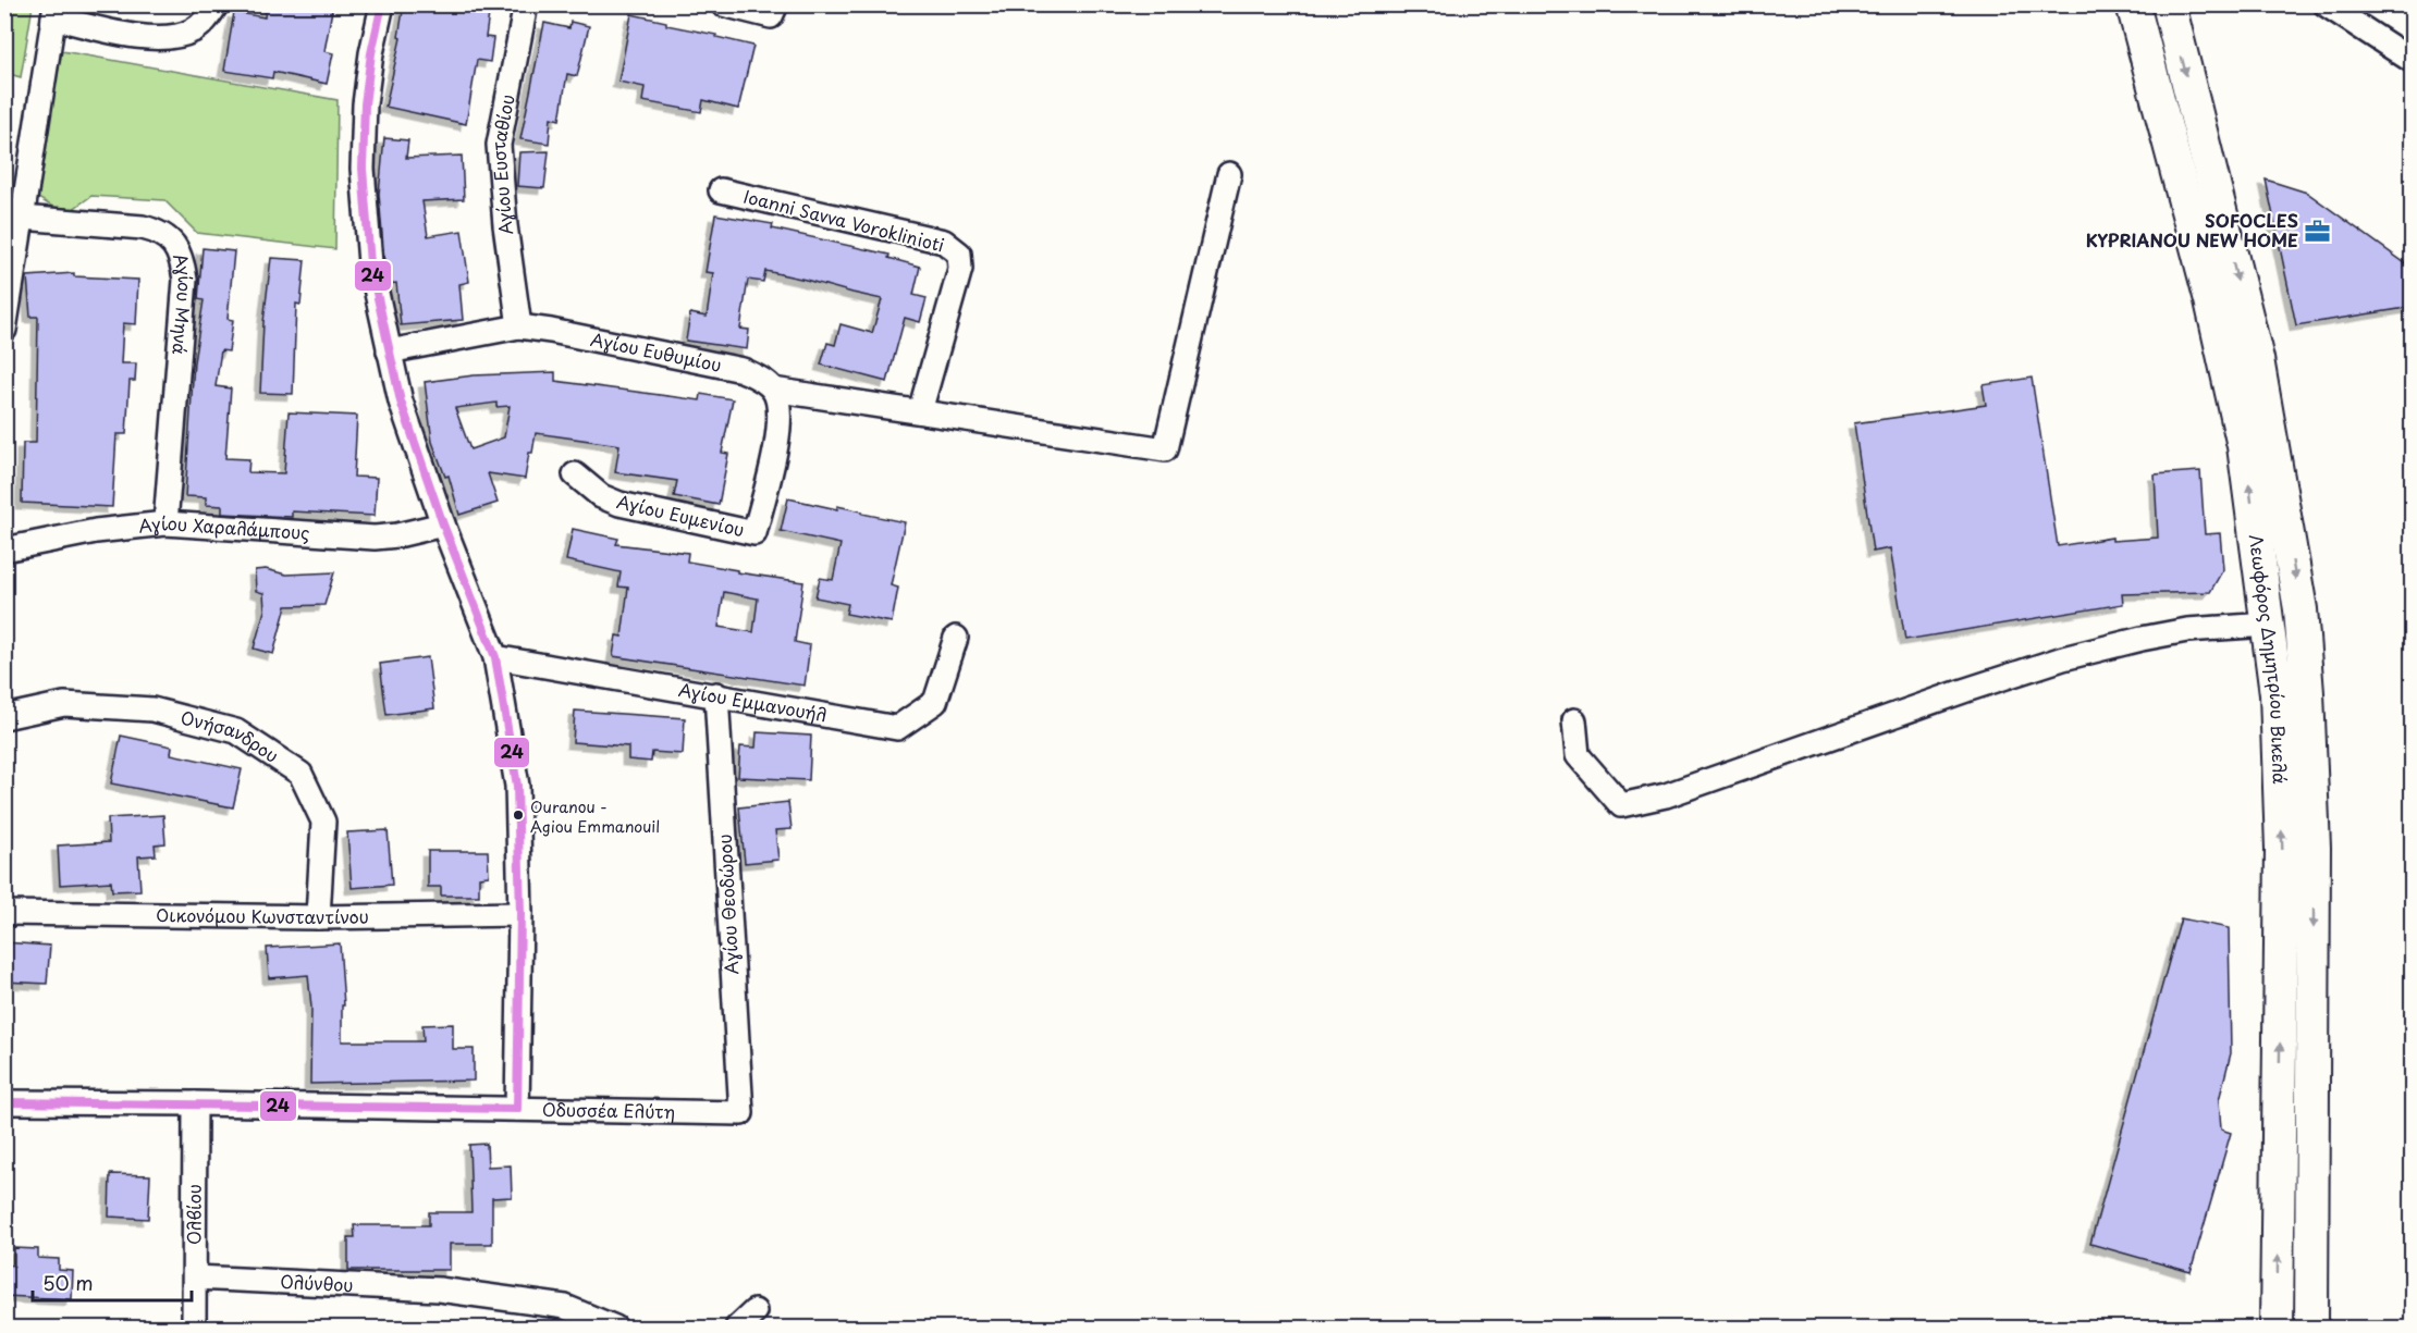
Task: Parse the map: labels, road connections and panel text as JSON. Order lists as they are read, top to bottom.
{
  "streets": {
    "main road": ["Λεωφόρος Δημητρίου Βικελά"],
    "street": [
      "Αγίου Ευσταθίου",
      "Ioanni Savva Voroklinioti",
      "Αγίου Μηνά",
      "Αγίου Ευθυμίου",
      "Αγίου Ευμενίου",
      "Αγίου Χαραλάμπους",
      "Αγίου Εμμανουήλ",
      "Ονήσανδρου",
      "Αγίου Θεοδώρου",
      "Οικονόμου Κωνσταντίνου",
      "Οδυσσέα Ελύτη",
      "Ολβίου",
      "Ολύνθου"
    ]
  },
  "crossings": [
    ["Αγίου Ευσταθίου", "Αγίου Ευθυμίου"],
    ["Αγίου Μηνά", "Αγίου Χαραλάμπους"],
    ["Αγίου Ευθυμίου", "Αγίου Ευμενίου"],
    ["Αγίου Εμμανουήλ", "Αγίου Θεοδώρου"],
    ["Ονήσανδρου", "Οικονόμου Κωνσταντίνου"],
    ["Αγίου Θεοδώρου", "Οδυσσέα Ελύτη"],
    ["Οδυσσέα Ελύτη", "Ολβίου"],
    ["Ολβίου", "Ολύνθου"]
  ],
  "places": {
    "office": ["SOFOCLES KYPRIANOU NEW HOME"],
    "other": ["Ouranou - Agiou Emmanouil"]
  },
  "lines": ["transit line 24"],
  "scale_bar": "50 m"
}
